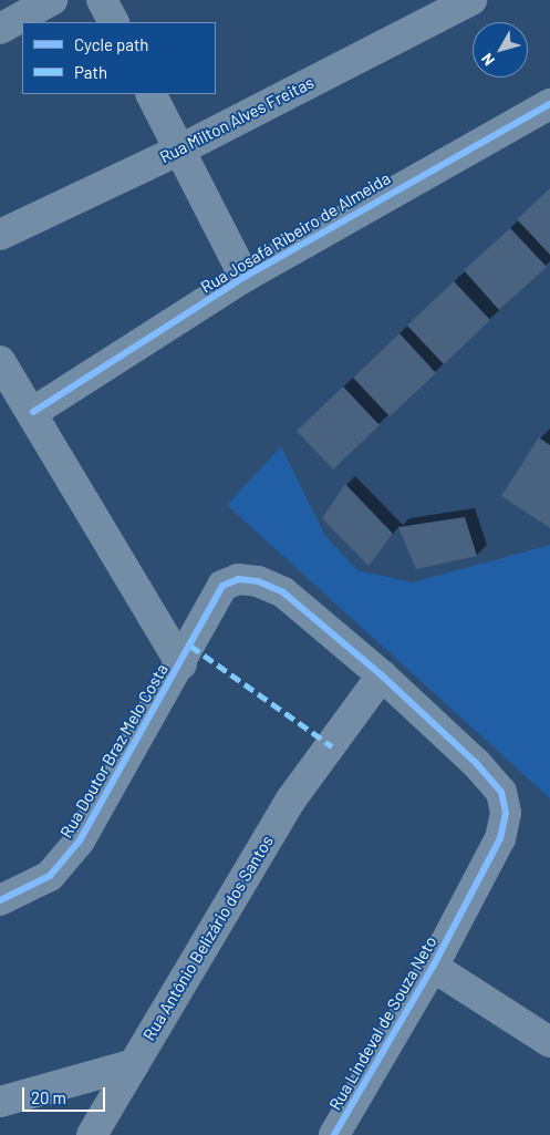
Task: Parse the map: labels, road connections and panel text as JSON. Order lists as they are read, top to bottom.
{
  "streets": {
    "street": [
      "Rua Milton Alves Freitas",
      "Rua Josafá Ribeiro de Almeida",
      "Rua Doutor Braz Melo Costa",
      "Rua Antônio Belizário dos Santos",
      "Rua Lindeval de Souza Neto"
    ]
  },
  "crossings": [
    ["Rua Doutor Braz Melo Costa", "Rua Lindeval de Souza Neto"],
    ["Rua Antônio Belizário dos Santos", "Rua Lindeval de Souza Neto"]
  ],
  "legend": ["Cycle path", "Path"],
  "scale_bar": "20 m",
  "north": "bottom left"
}
